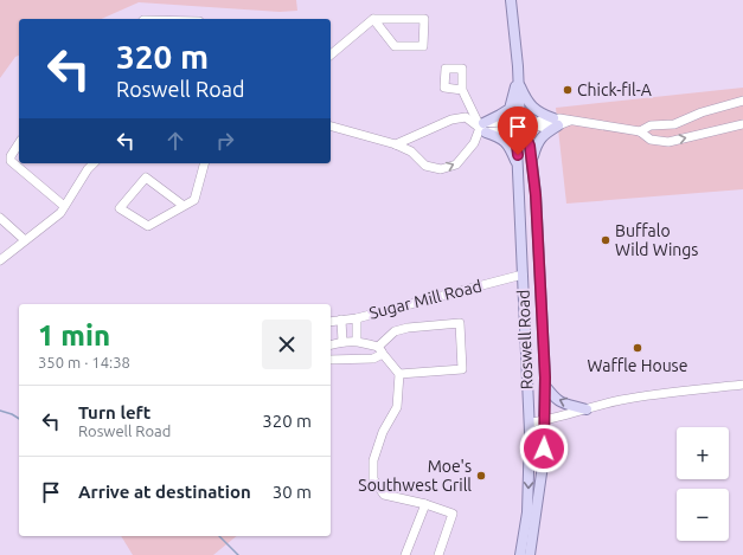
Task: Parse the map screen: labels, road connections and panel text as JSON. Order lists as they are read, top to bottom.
{
  "streets": {
    "main road": ["Roswell Road"],
    "street": ["Sugar Mill Road"]
  },
  "crossings": [
    ["Sugar Mill Road", "Roswell Road"]
  ],
  "places": [
    "Chick-fil-A",
    "Buffalo Wild Wings",
    "Waffle House",
    "Moe's Southwest Grill"
  ],
  "page": {
    "turn": ["320 m", "Roswell Road"],
    "heading": ["1 min", "350 m · 14:38"],
    "list": [
      {
        "name": "Turn left",
        "note": "Roswell Road",
        "value": "320 m"
      },
      {
        "name": "Arrive at destination",
        "value": "30 m"
      }
    ],
    "map_buttons": ["+", "−"]
  }
}
